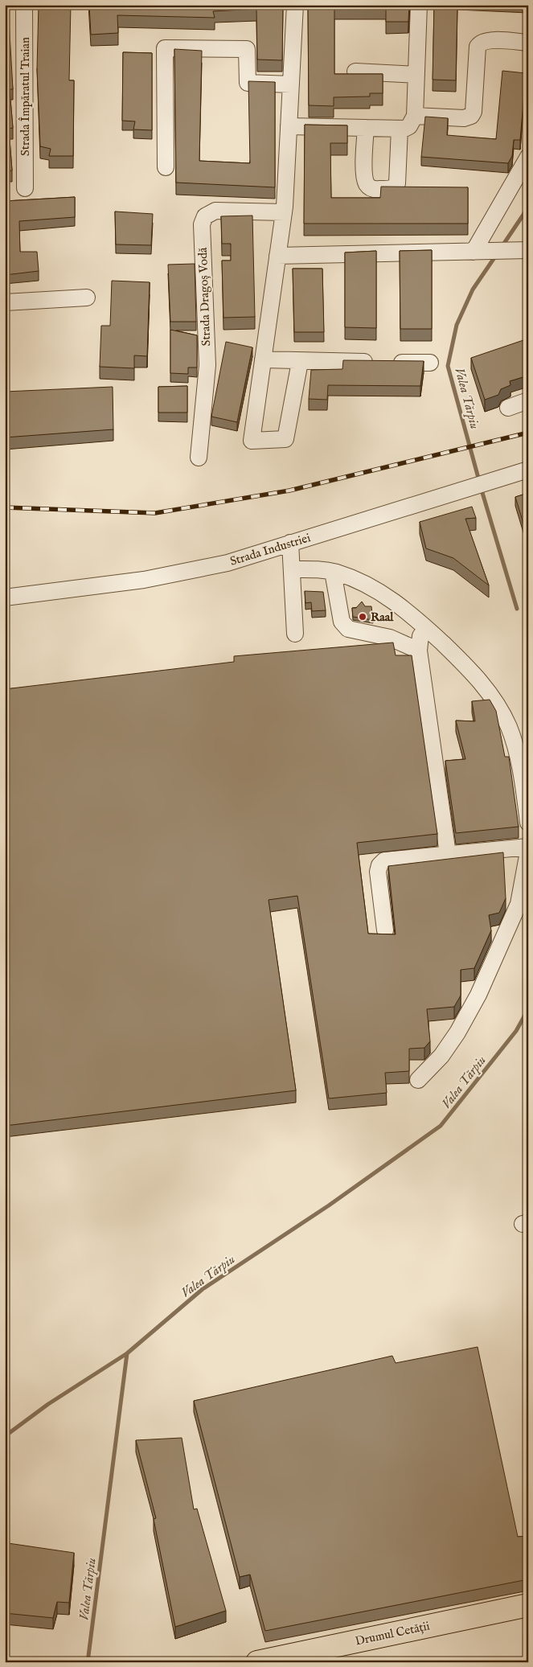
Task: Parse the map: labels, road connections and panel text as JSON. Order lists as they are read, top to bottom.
{
  "streets": {
    "highway": ["Drumul Cetății"],
    "street": ["Strada Împăratul Traian", "Strada Dragoș Vodă", "Strada Industriei"]
  },
  "water": ["Valea Tărpiu"],
  "places": ["Raal"]
}
